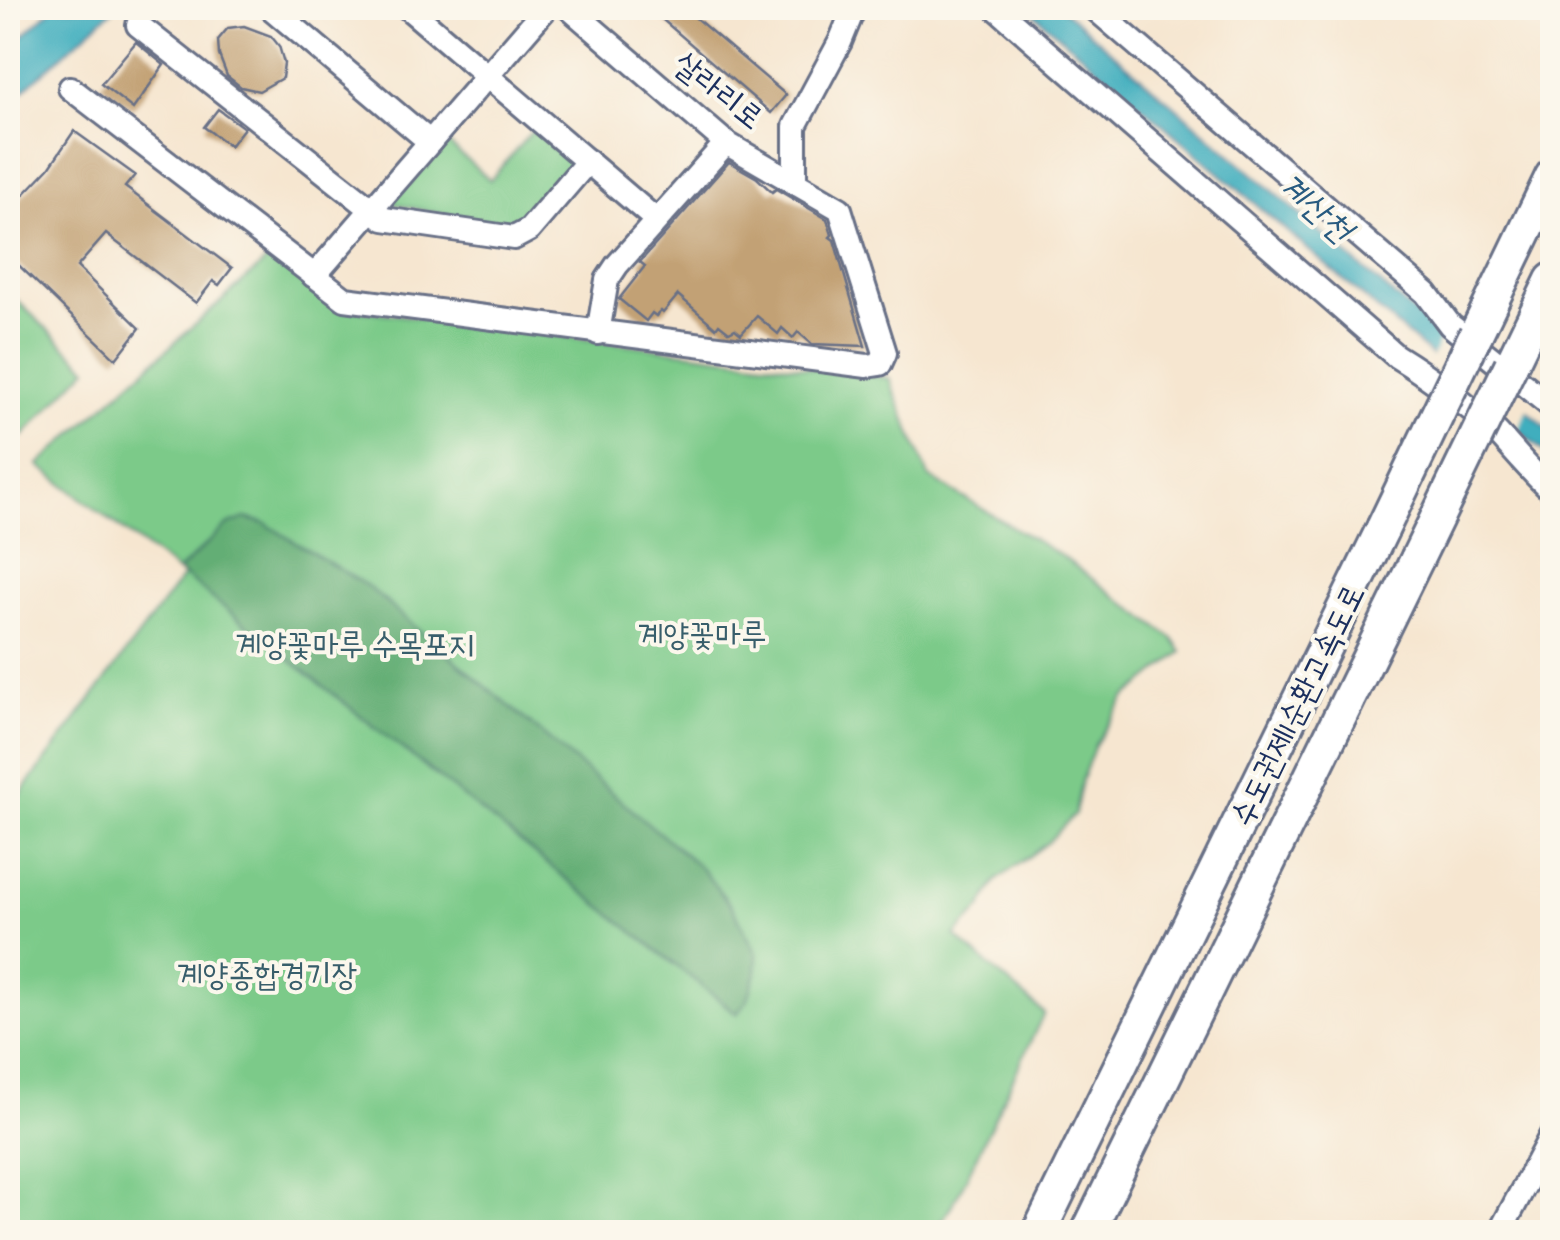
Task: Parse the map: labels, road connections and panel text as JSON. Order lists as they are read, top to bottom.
{
  "streets": {
    "highway": ["수도권제1순환고속도로"],
    "street": ["살라리로"]
  },
  "water": ["계산천"],
  "parks": ["계양꽃마루", "계양꽃마루 수목포지", "계양종합경기장"]
}
